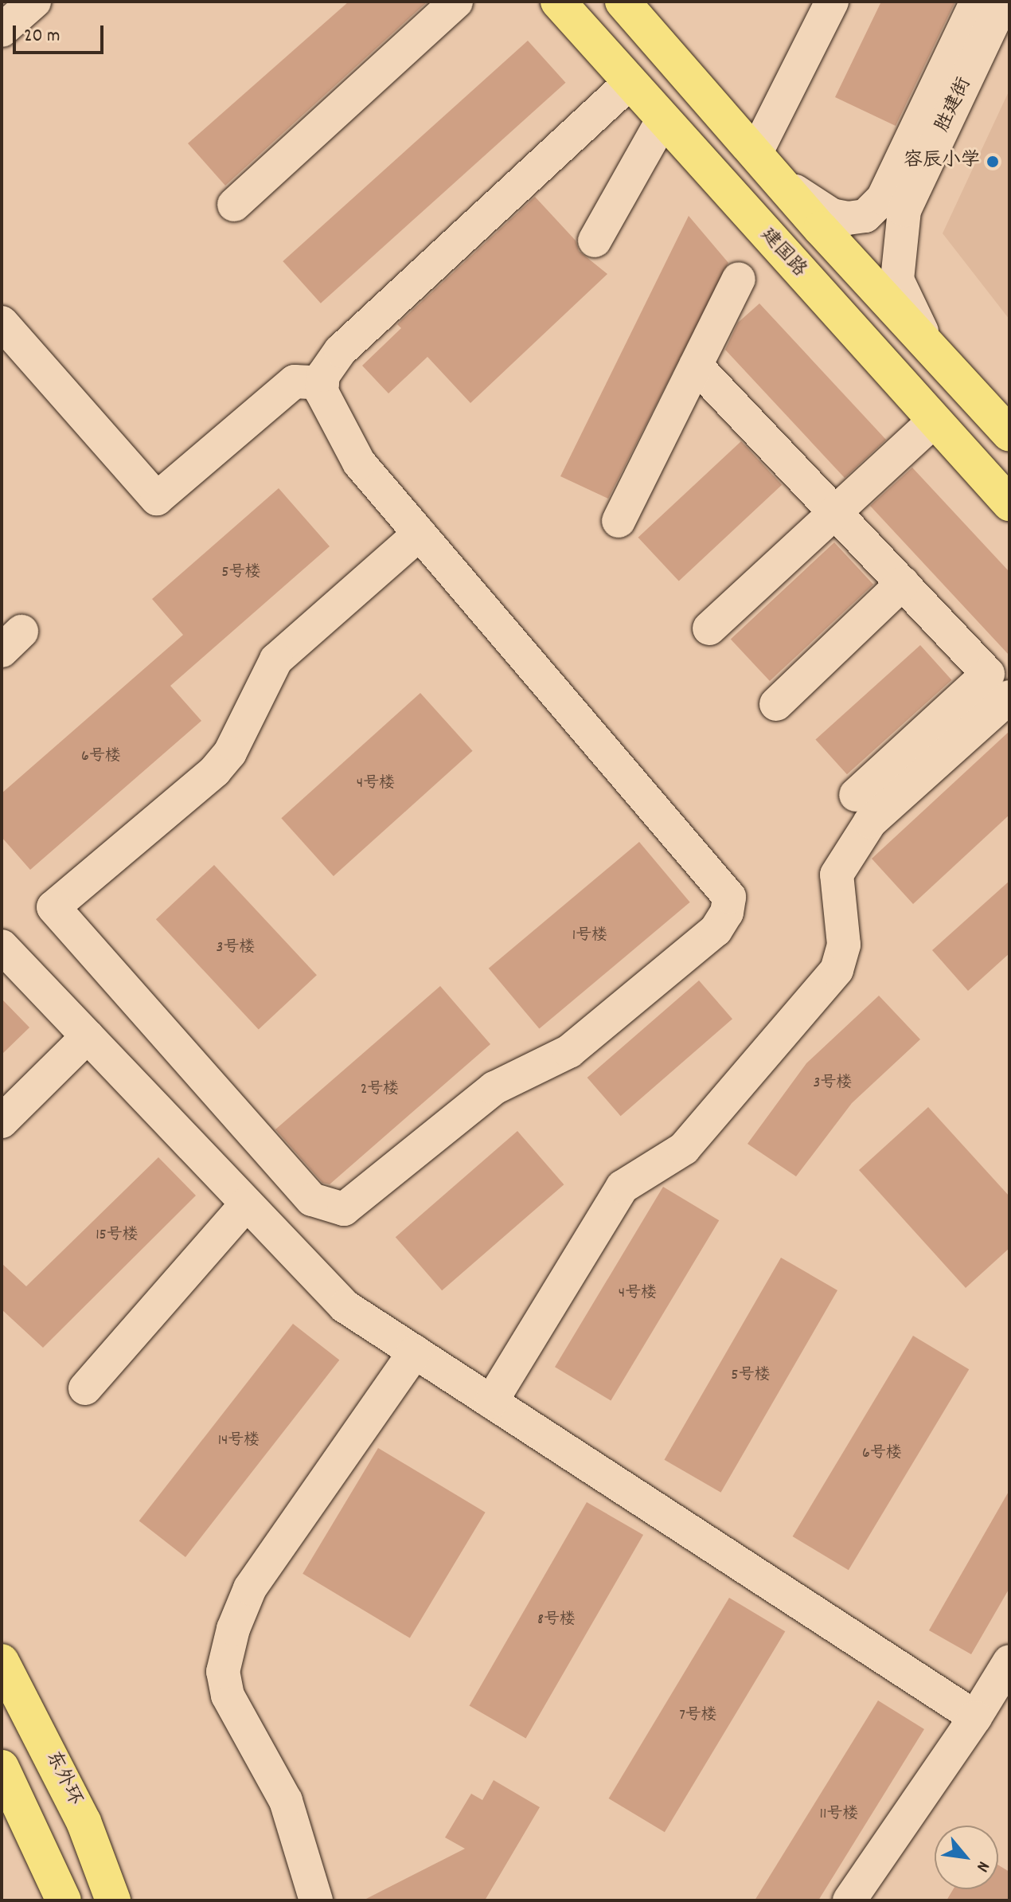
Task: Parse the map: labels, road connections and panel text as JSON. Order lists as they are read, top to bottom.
{
  "streets": {
    "main road": ["建国路", "东外环"],
    "street": ["胜建街"]
  },
  "places": ["容辰小学"],
  "house_numbers": [
    "5号楼",
    "6号楼",
    "4号楼",
    "1号楼",
    "3号楼",
    "3号楼",
    "2号楼",
    "15号楼",
    "4号楼",
    "5号楼",
    "14号楼",
    "6号楼",
    "8号楼",
    "7号楼",
    "11号楼"
  ],
  "scale_bar": "20 m",
  "north": "bottom right"
}
